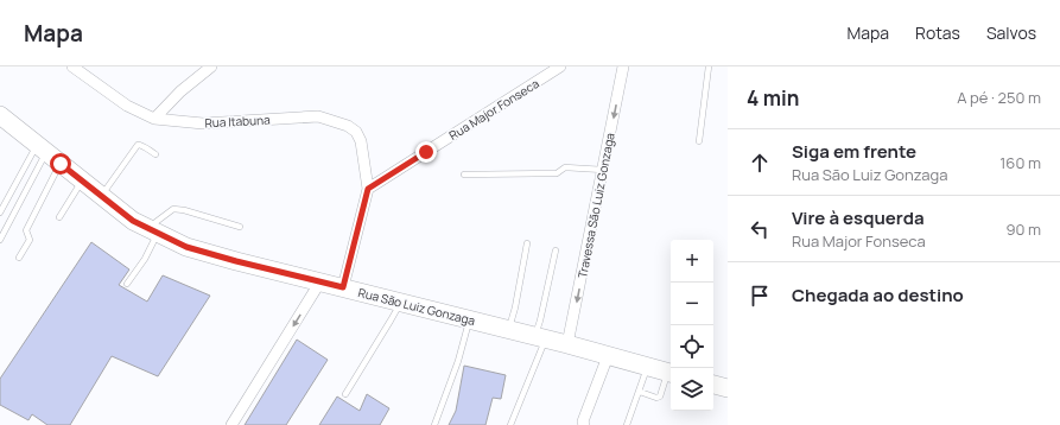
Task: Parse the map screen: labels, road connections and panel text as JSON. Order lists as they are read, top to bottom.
{
  "streets": {
    "main road": ["Rua São Luiz Gonzaga"],
    "street": ["Rua Major Fonseca", "Rua Itabuna", "Travessa São Luiz Gonzaga"]
  },
  "crossings": [
    ["Rua Major Fonseca", "Rua Itabuna"],
    ["Travessa São Luiz Gonzaga", "Rua São Luiz Gonzaga"]
  ],
  "one_way": ["Travessa São Luiz Gonzaga"],
  "page": {
    "header": "Mapa",
    "nav": ["Mapa", "Rotas", "Salvos"],
    "heading": ["4 min", "A pé · 250 m"],
    "list": [
      ["Siga em frente", "Rua São Luiz Gonzaga", "160 m"],
      ["Vire à esquerda", "Rua Major Fonseca", "90 m"],
      "Chegada ao destino"
    ],
    "map_buttons": ["+", "−"]
  }
}
